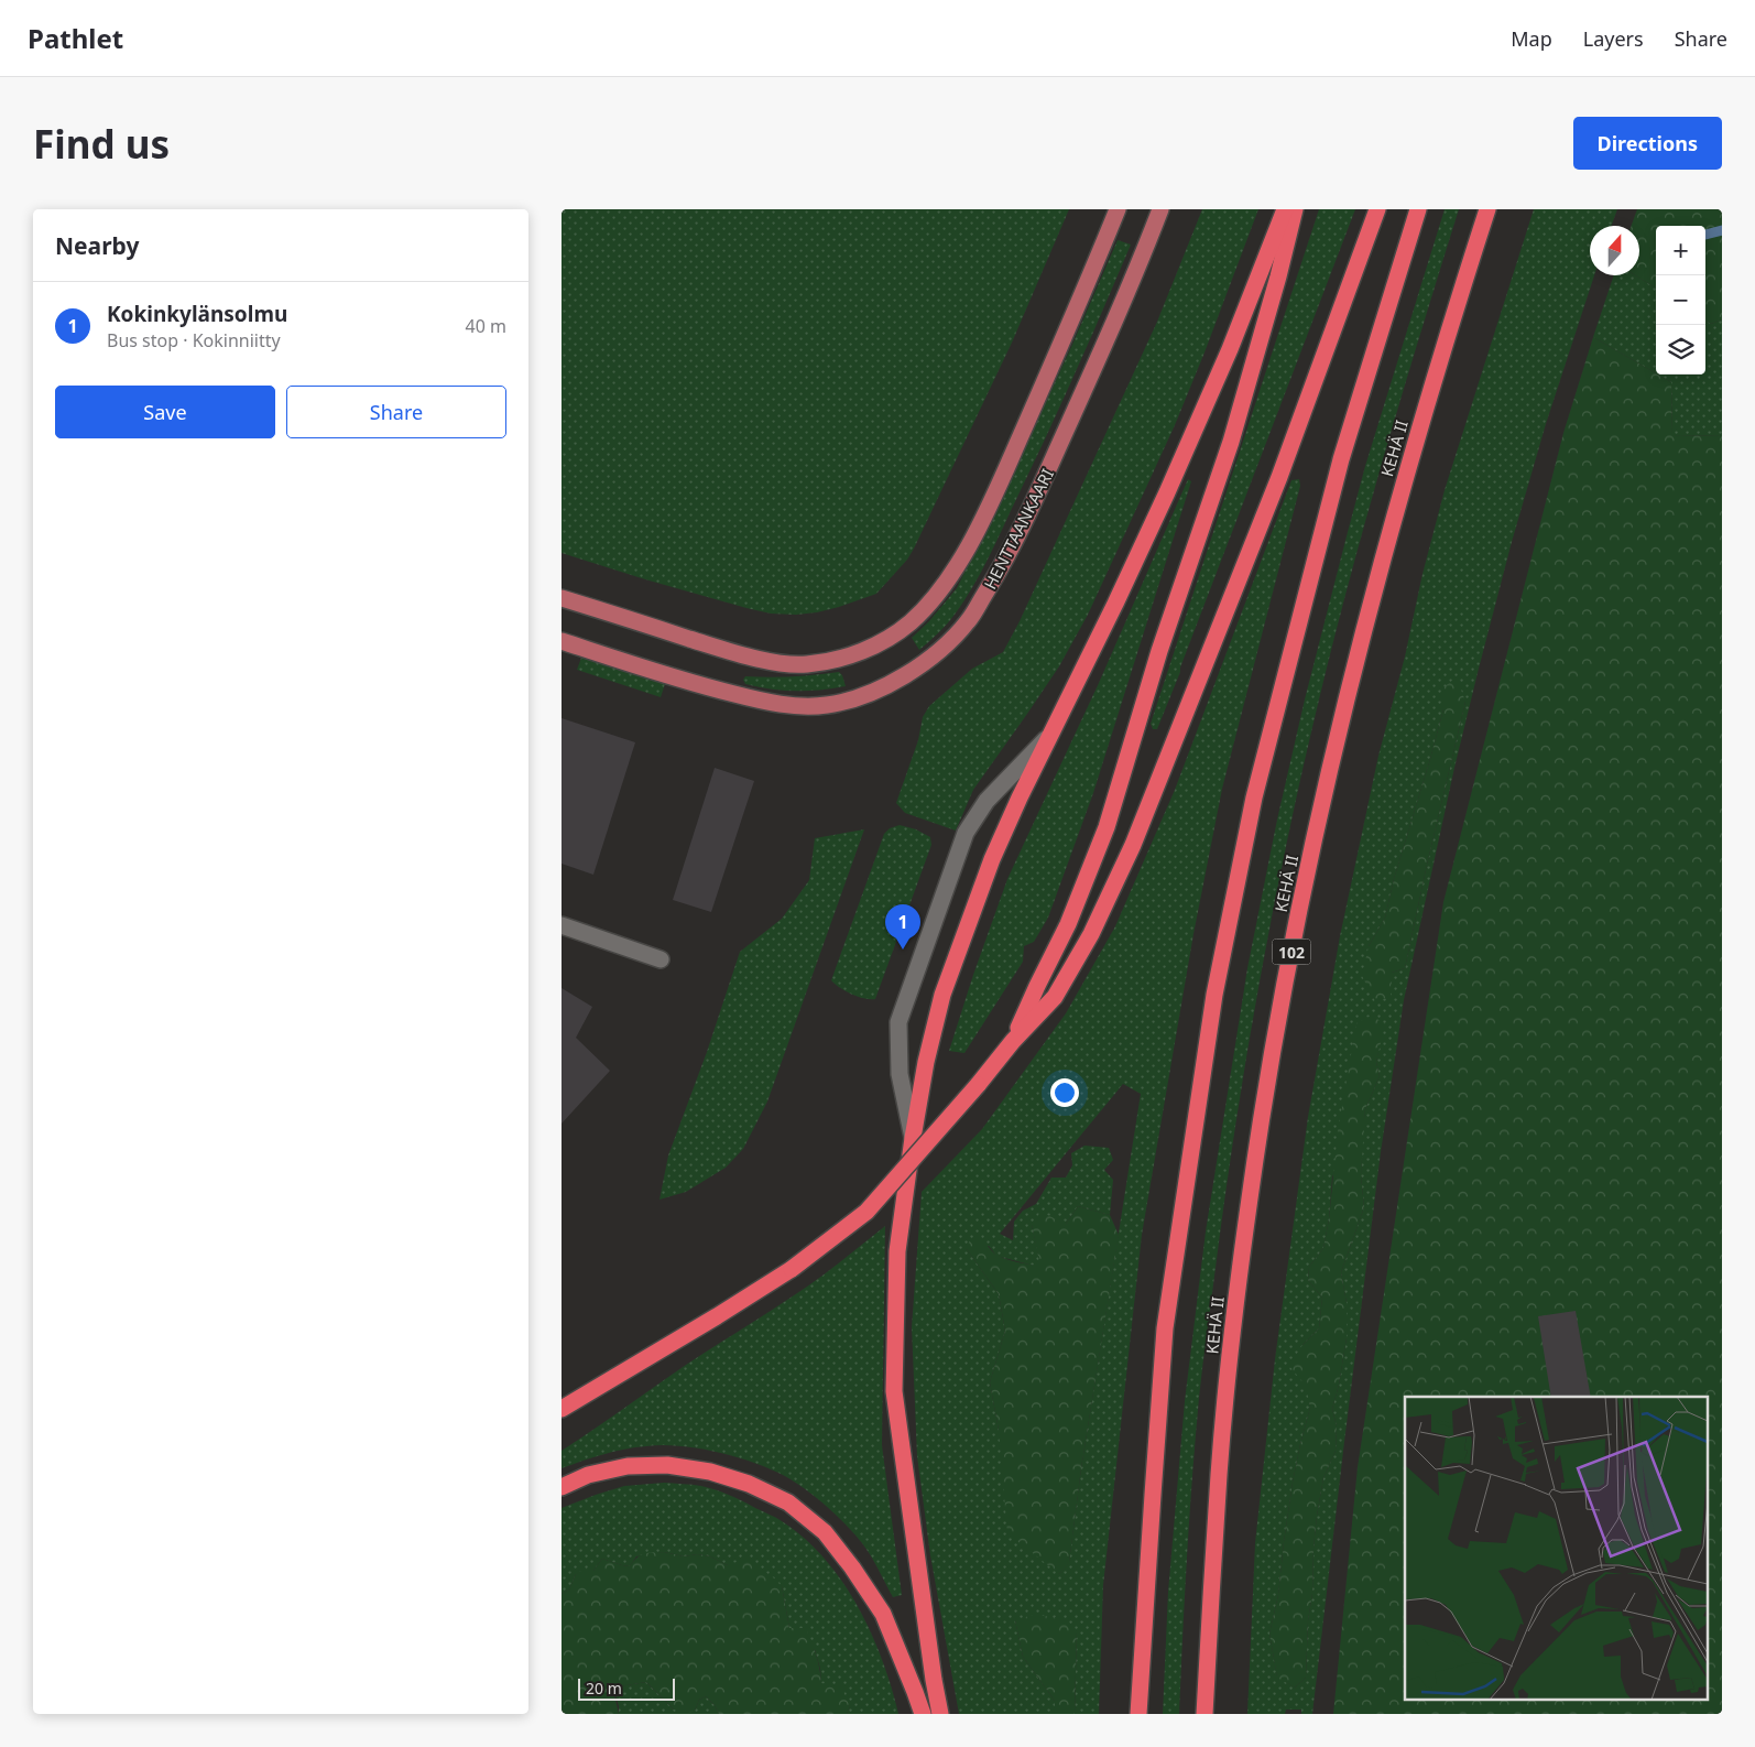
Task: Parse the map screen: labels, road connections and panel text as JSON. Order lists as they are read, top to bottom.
{
  "streets": {
    "highway": ["KEHÄ II", "102"],
    "main road": ["HENTTAANKAARI"]
  },
  "scale_bar": "20 m",
  "north": "top",
  "page": {
    "header": "Pathlet",
    "nav": ["Map", "Layers", "Share"],
    "buttons": [
      "Directions",
      ["Save", "Share"]
    ],
    "title": "Find us",
    "heading": "Nearby",
    "map_buttons": ["+", "−"],
    "list": [
      {
        "mark": "1",
        "name": "Kokinkylänsolmu",
        "note": "Bus stop · Kokinniitty",
        "value": "40 m"
      }
    ],
    "pins": "1",
    "scale": "20 m"
  }
}
